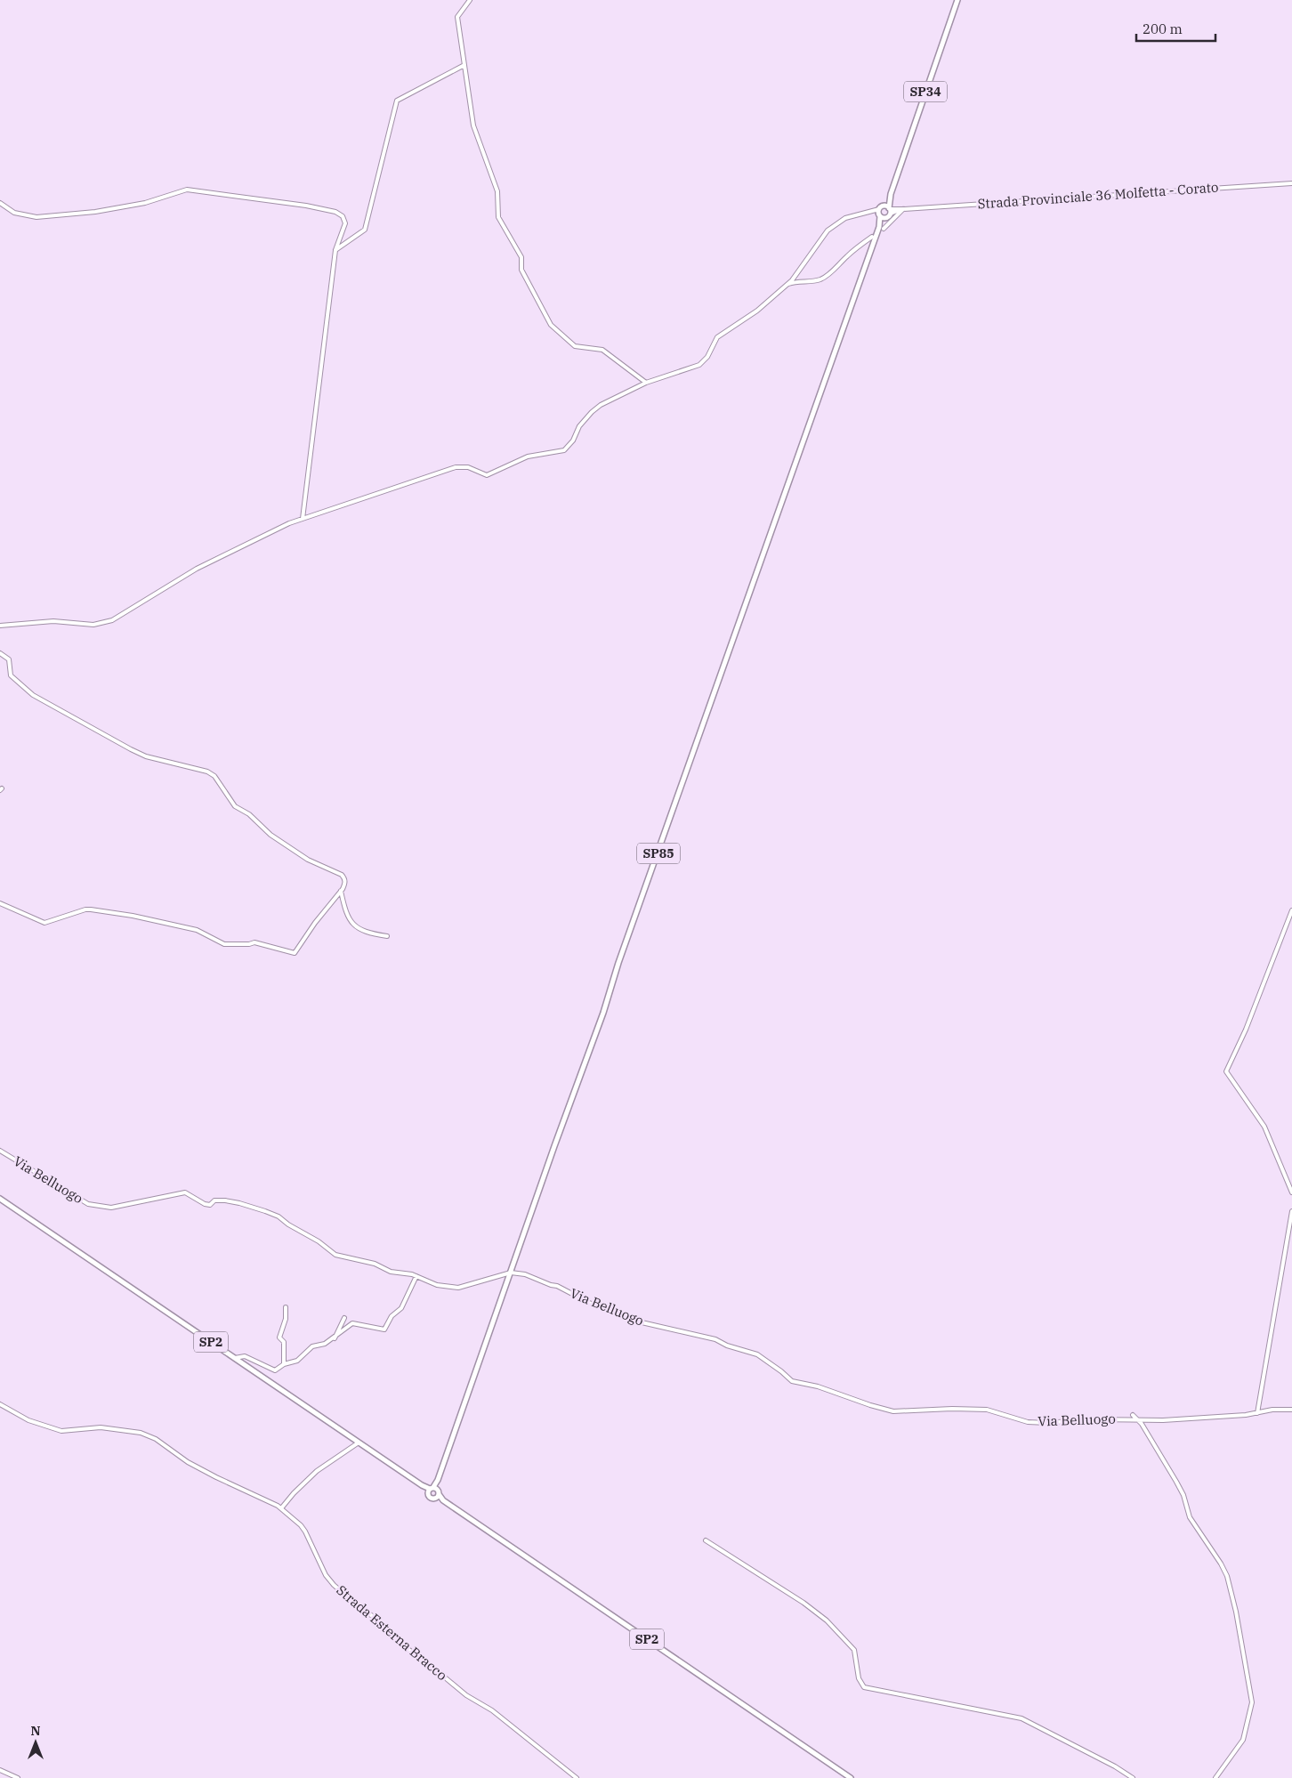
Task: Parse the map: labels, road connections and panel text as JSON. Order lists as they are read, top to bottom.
{
  "streets": {
    "main road": ["SP34", "SP85", "SP2"],
    "street": ["Strada Provinciale 36 Molfetta - Corato", "Via Belluogo", "Strada Esterna Bracco"]
  },
  "crossings": [
    ["SP34", "Strada Provinciale 36 Molfetta - Corato"],
    ["SP85", "Via Belluogo"],
    ["SP85", "SP2"]
  ],
  "scale_bar": "200 m",
  "north": "top"
}
